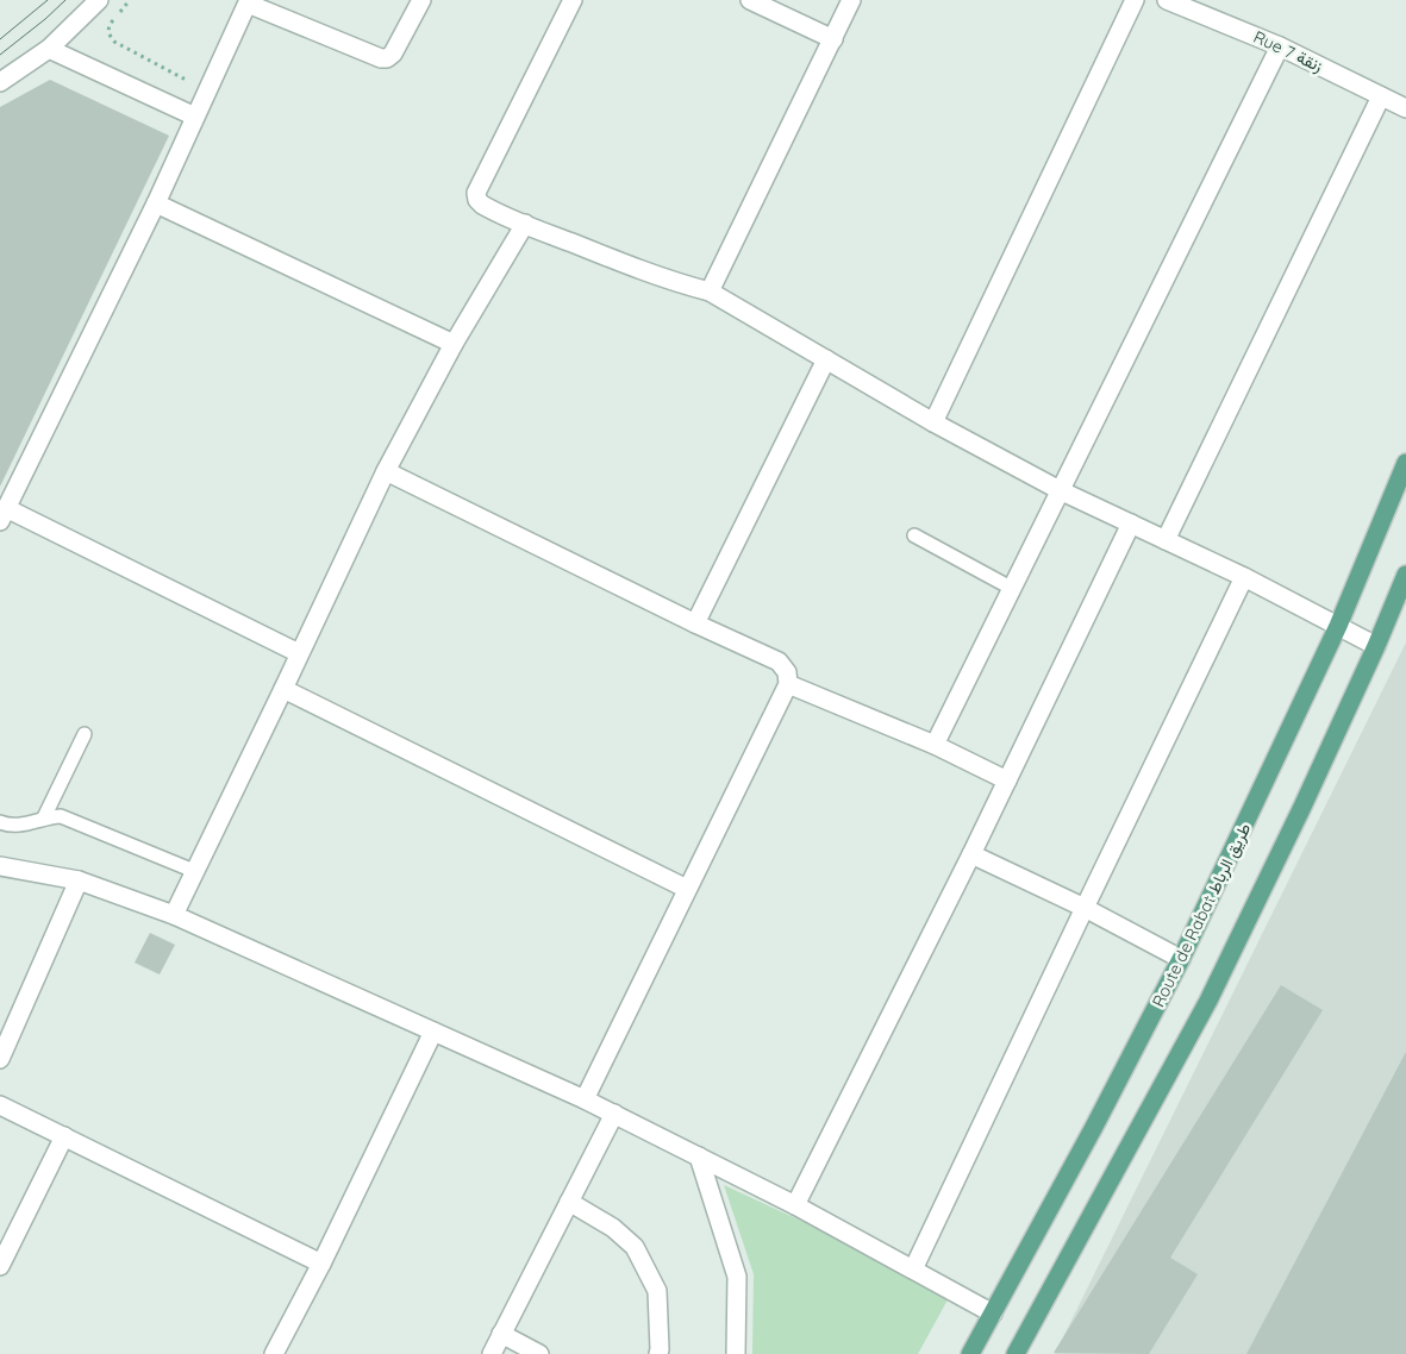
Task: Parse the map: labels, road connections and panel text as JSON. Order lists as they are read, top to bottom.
{
  "streets": {
    "main road": ["Route de Rabat طريق الرباط"],
    "street": ["Rue 7 زنقة"]
  }
}
